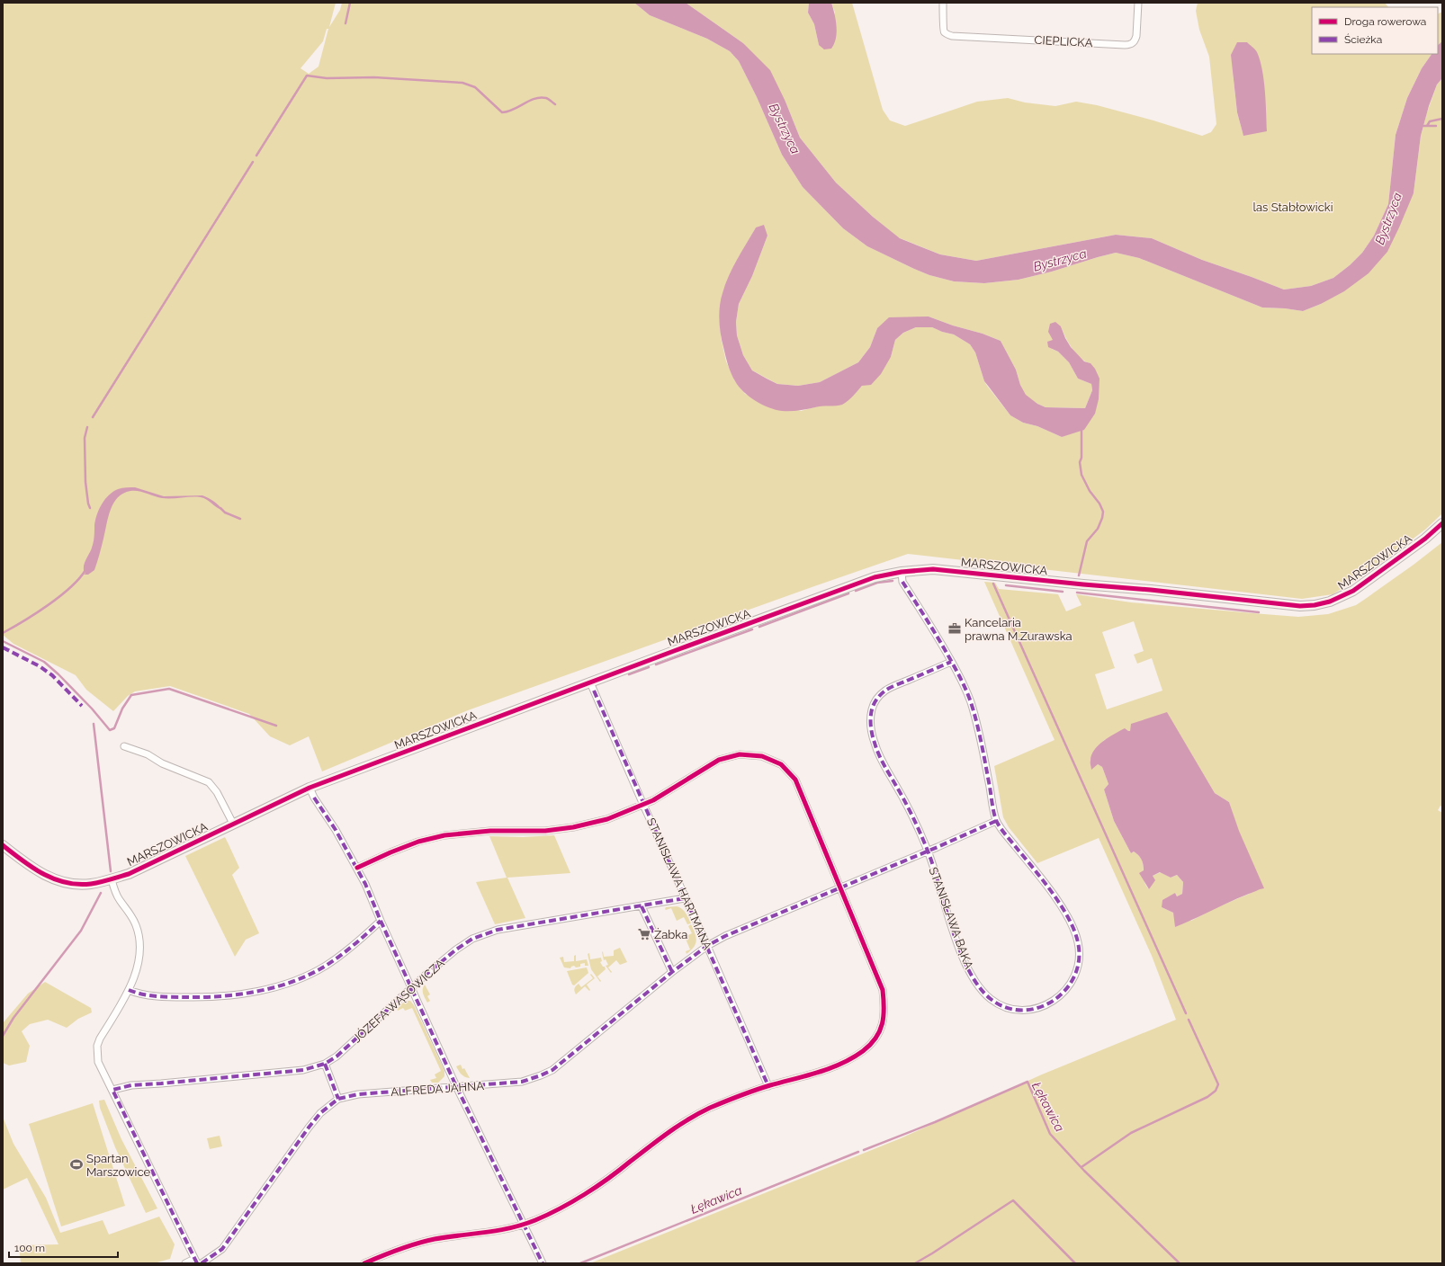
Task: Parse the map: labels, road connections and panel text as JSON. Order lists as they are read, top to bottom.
{
  "streets": {
    "street": [
      "CIEPLICKA",
      "MARSZOWICKA",
      "STANISŁAWA HARTMANA",
      "STANISŁAWA BĄKA",
      "JÓZEFA WĄSOWICZA",
      "ALFREDA JAHNA"
    ]
  },
  "crossings": [
    ["MARSZOWICKA", "STANISŁAWA HARTMANA"],
    ["STANISŁAWA HARTMANA", "JÓZEFA WĄSOWICZA"],
    ["STANISŁAWA HARTMANA", "ALFREDA JAHNA"],
    ["STANISŁAWA BĄKA", "ALFREDA JAHNA"]
  ],
  "water": ["Bystrzyca", "Łękawica"],
  "parks": ["las Stabłowicki"],
  "places": {
    "office": ["Kancelaria prawna M.Zurawska"],
    "supermarket": ["Żabka"],
    "sports": ["Spartan Marszowice"]
  },
  "legend": ["Droga rowerowa", "Ścieżka"],
  "scale_bar": "100 m"
}
